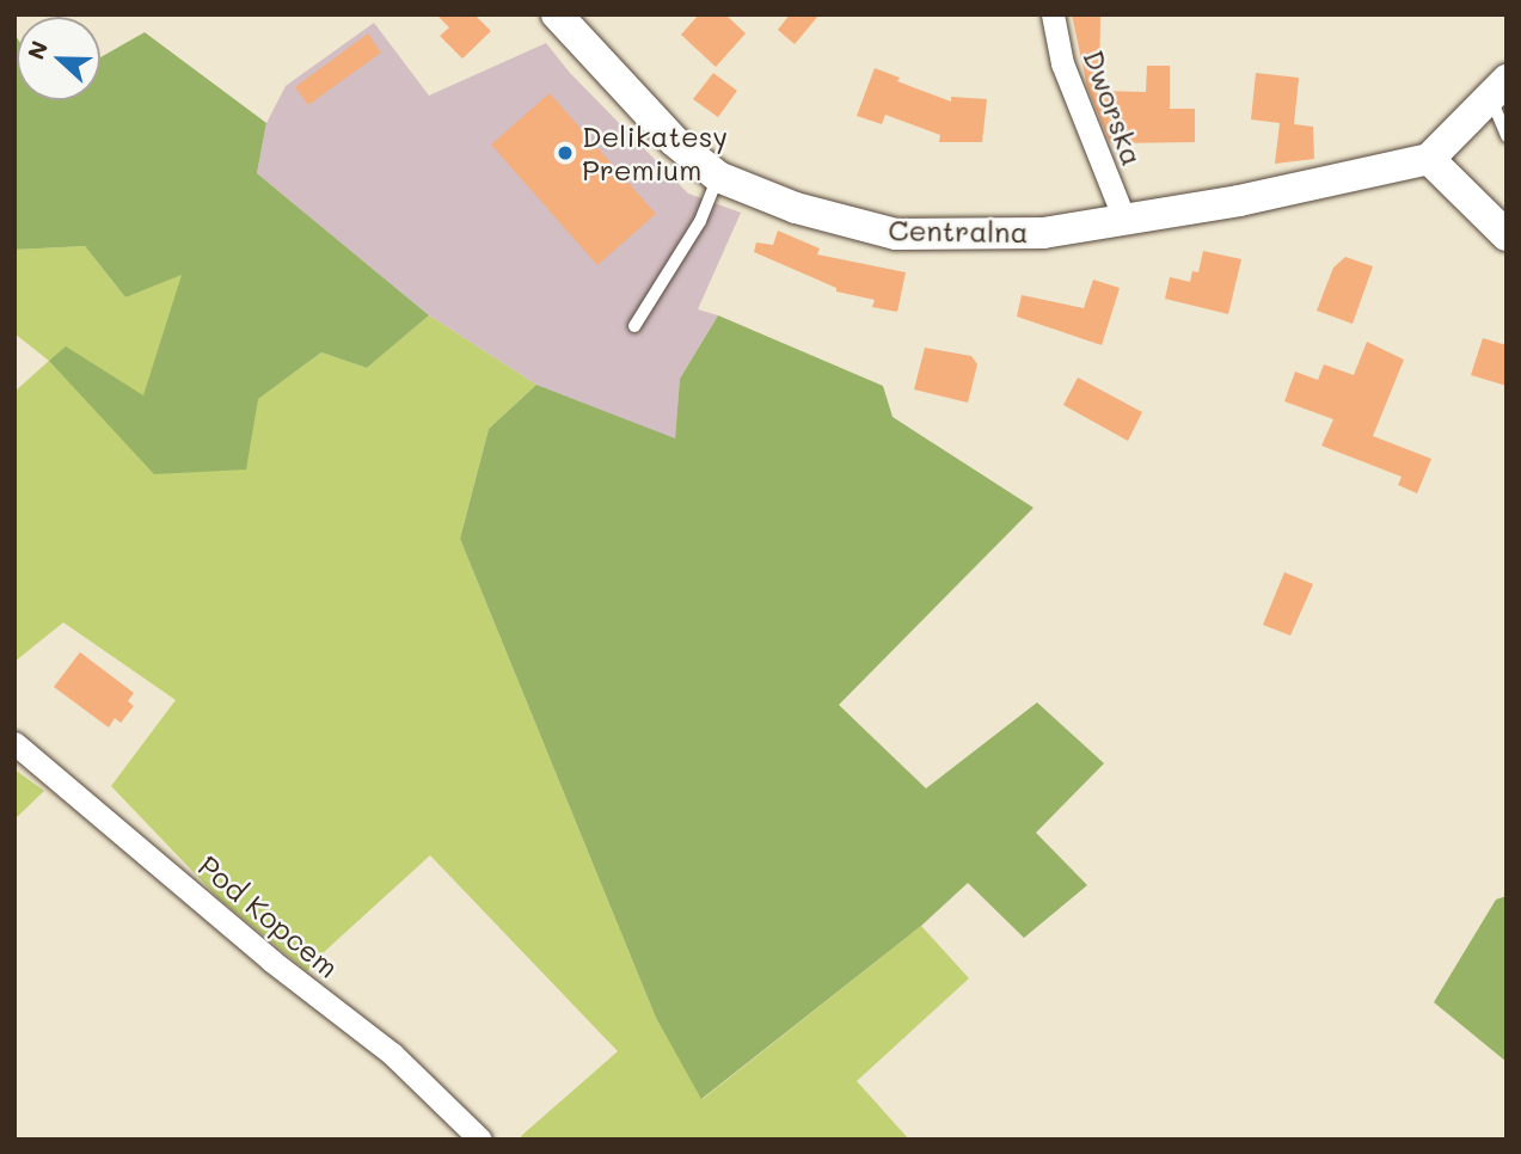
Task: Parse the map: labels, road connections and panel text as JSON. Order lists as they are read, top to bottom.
{
  "streets": {
    "street": ["Dworska", "Centralna", "Pod Kopcem"]
  },
  "crossings": [
    ["Dworska", "Centralna"]
  ],
  "places": ["Delikatesy Premium"],
  "north": "left"
}
